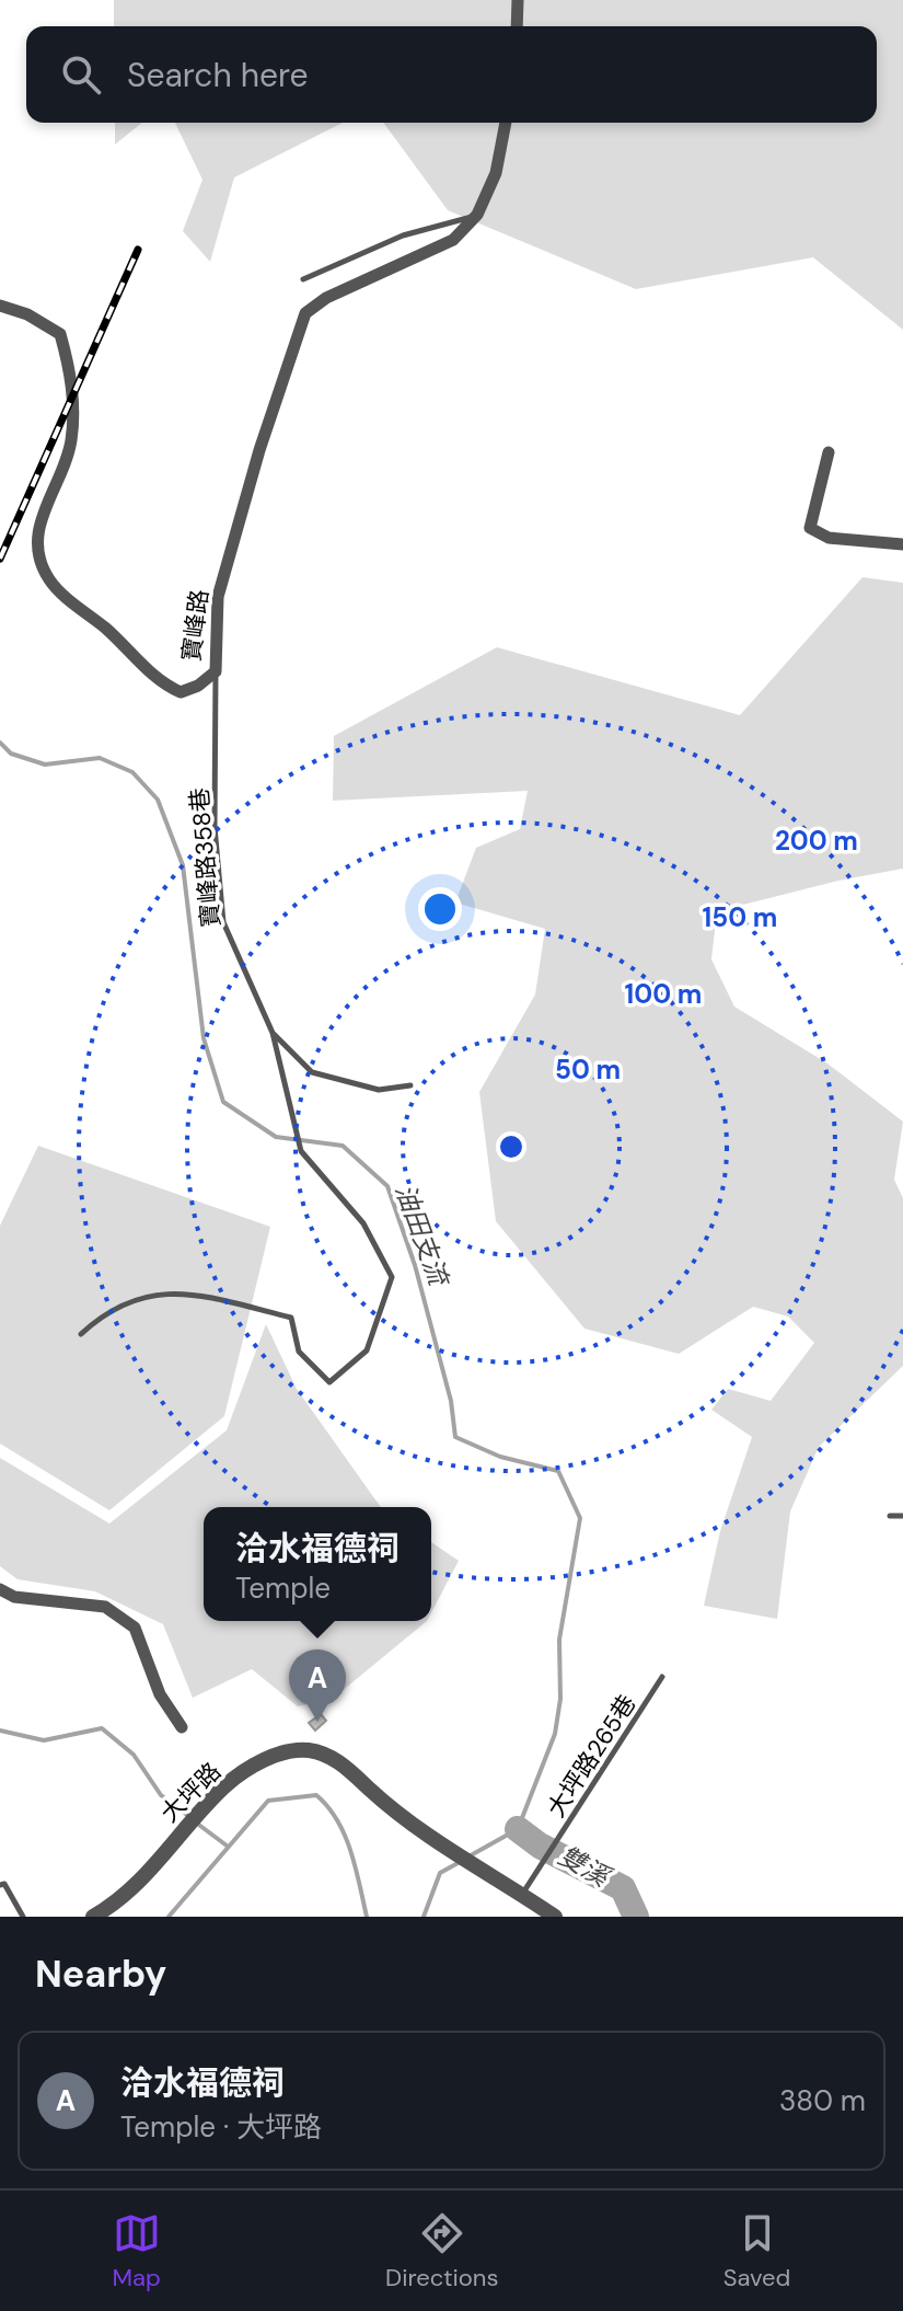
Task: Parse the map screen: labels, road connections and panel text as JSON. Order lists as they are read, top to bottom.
{
  "streets": {
    "street": ["寶峰路", "大坪路"],
    "lane": ["寶峰路358巷", "大坪路265巷"]
  },
  "crossings": [
    ["寶峰路", "寶峰路358巷"],
    ["大坪路265巷", "大坪路"]
  ],
  "water": ["油田支流", "雙溪"],
  "page": {
    "search": "Search here",
    "popup": ["洽水福德祠", "Temple"],
    "pins": "A",
    "heading": "Nearby",
    "list": [
      {
        "mark": "A",
        "name": "洽水福德祠",
        "note": "Temple · 大坪路",
        "value": "380 m"
      }
    ],
    "nav": ["Map", "Directions", "Saved"]
  },
  "rings": [
    "200 m",
    "150 m",
    "100 m",
    "50 m"
  ]
}
